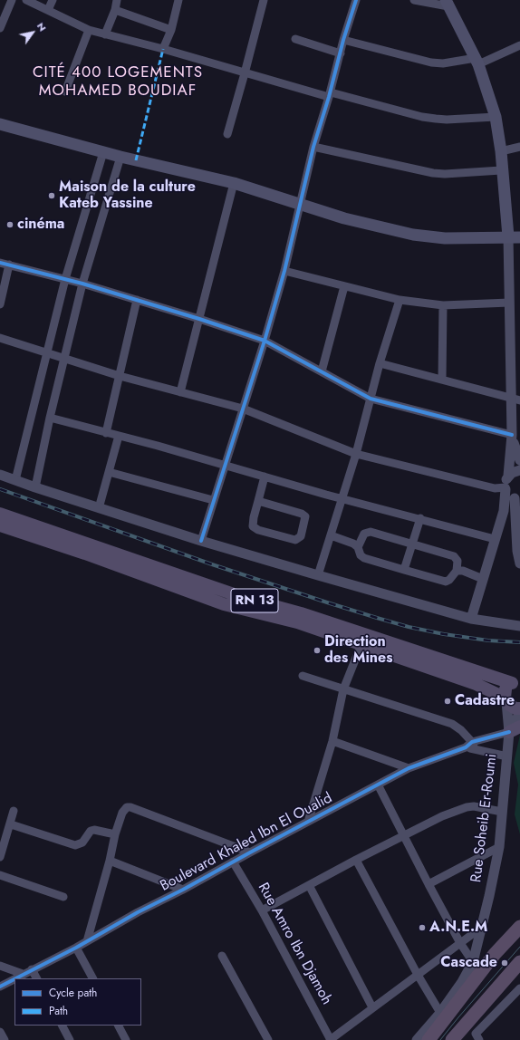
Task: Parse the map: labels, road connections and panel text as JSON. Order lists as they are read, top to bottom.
{
  "streets": {
    "main road": ["RN 13"],
    "street": ["Rue Soheib Er-Roumi", "Boulevard Khaled Ibn El Oualid", "Rue Amro Ibn Djamoh"]
  },
  "crossings": [
    ["RN 13", "Rue Soheib Er-Roumi"],
    ["Rue Soheib Er-Roumi", "Boulevard Khaled Ibn El Oualid"],
    ["Boulevard Khaled Ibn El Oualid", "Rue Amro Ibn Djamoh"]
  ],
  "districts": ["CITÉ 400 LOGEMENTS MOHAMED BOUDIAF"],
  "places": [
    "Maison de la culture Kateb Yassine",
    "cinéma",
    "Direction des Mines",
    "Cadastre",
    "A.N.E.M",
    "Cascade"
  ],
  "legend": ["Cycle path", "Path"],
  "north": "top right"
}
